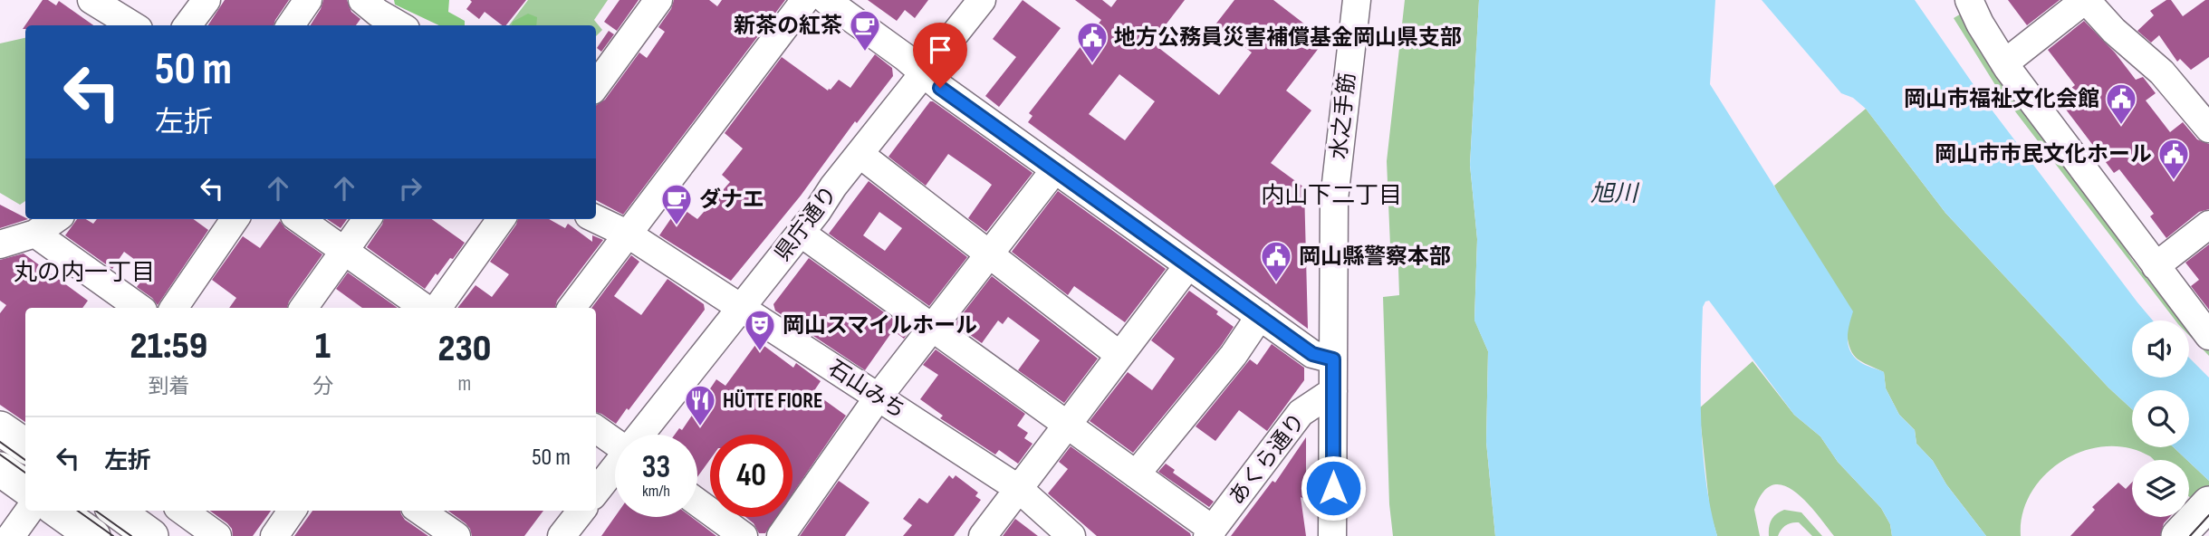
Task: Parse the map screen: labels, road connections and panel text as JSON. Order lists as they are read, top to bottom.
{
  "streets": {
    "street": [
      "水之手筋",
      "県庁通り",
      "石山みち",
      "あくら通り"
    ]
  },
  "crossings": [
    ["水之手筋", "あくら通り"],
    ["県庁通り", "石山みち"]
  ],
  "districts": ["内山下二丁目", "丸の内一丁目"],
  "water": ["旭川"],
  "places": {
    "cafe": ["新茶の紅茶", "ダナエ"],
    "public building": [
      "地方公務員災害補償基金岡山県支部",
      "岡山市福祉文化会館",
      "岡山市市民文化ホール",
      "岡山縣警察本部"
    ],
    "theatre": ["岡山スマイルホール"],
    "restaurant": ["HÜTTE FIORE"]
  },
  "page": {
    "turn": ["50 m", "左折"],
    "eta": [
      "21:59",
      "到着",
      "1",
      "分",
      "230",
      "m"
    ],
    "list": [
      {
        "name": "左折",
        "value": "50 m"
      }
    ],
    "speed": "33 km/h",
    "limit": "40"
  }
}
